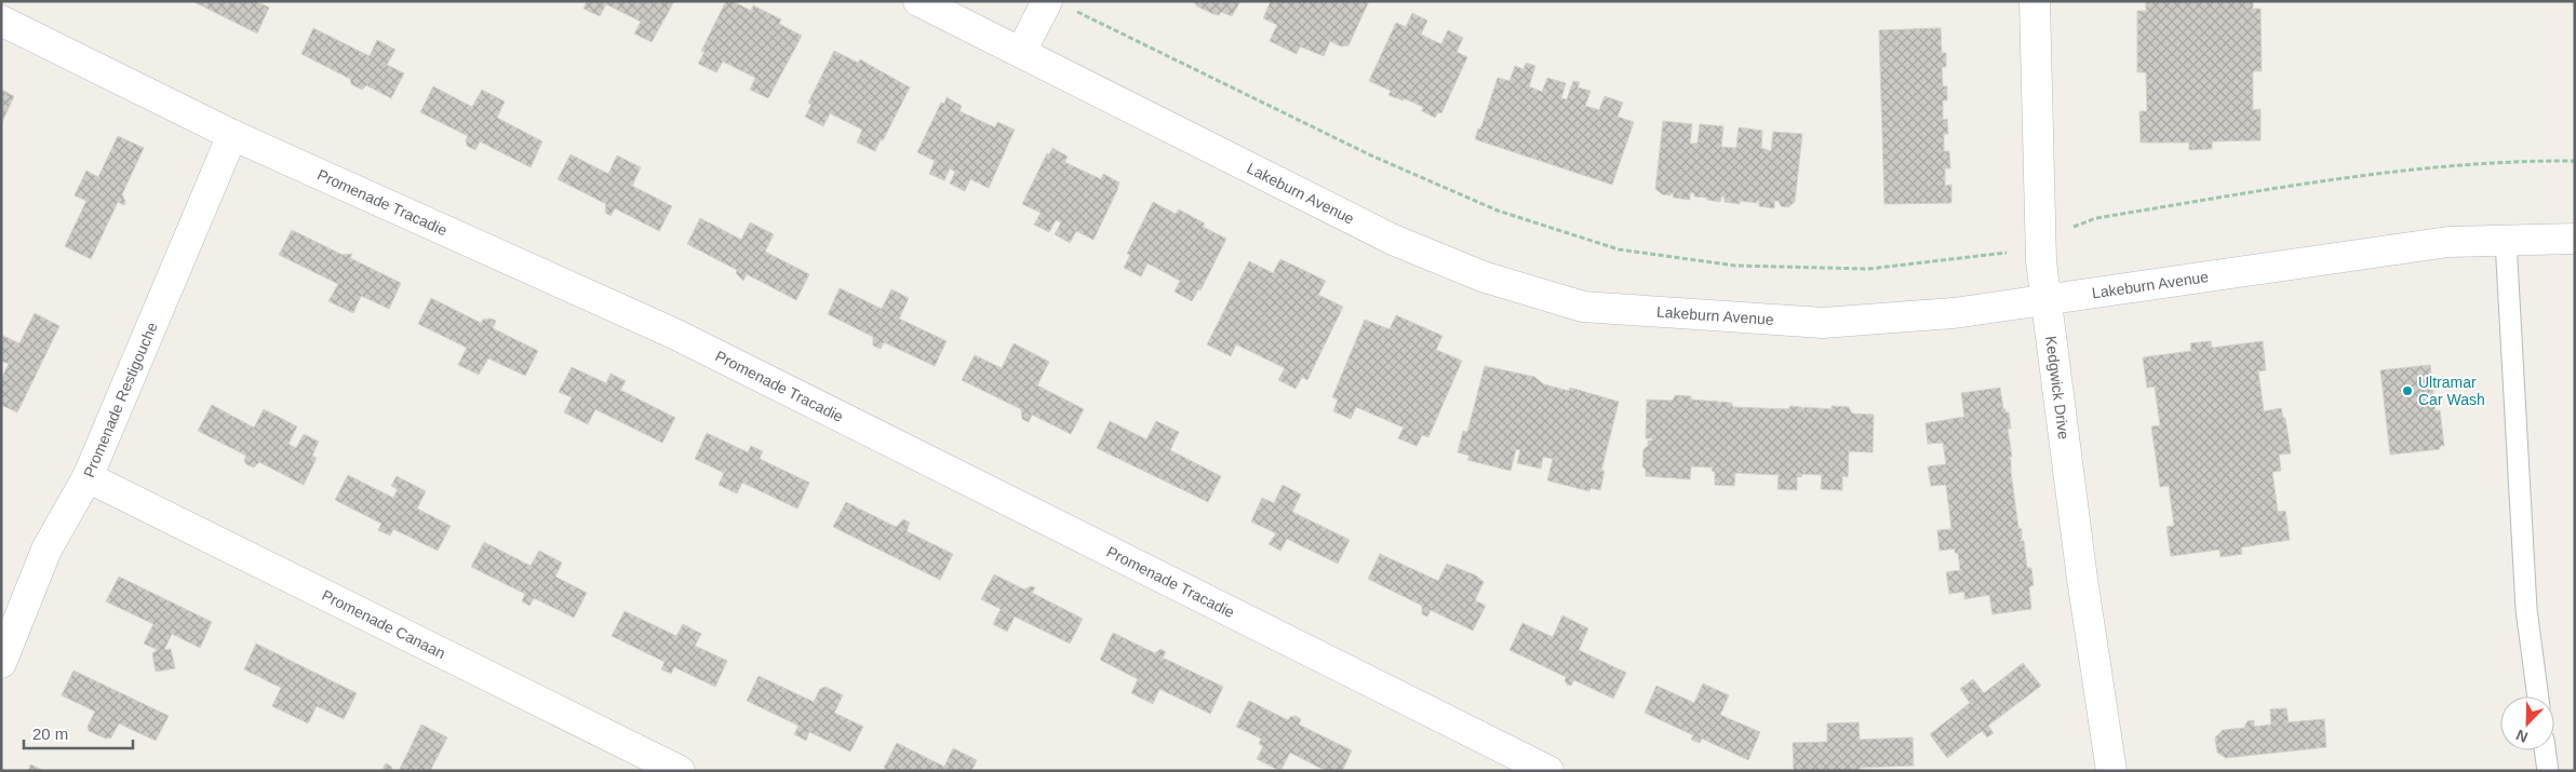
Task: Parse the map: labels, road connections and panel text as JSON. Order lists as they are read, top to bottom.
{
  "streets": {
    "street": [
      "Lakeburn Avenue",
      "Promenade Tracadie",
      "Kedgwick Drive",
      "Promenade Restigouche",
      "Promenade Canaan"
    ]
  },
  "crossings": [
    ["Lakeburn Avenue", "Kedgwick Drive"],
    ["Promenade Tracadie", "Promenade Restigouche"],
    ["Promenade Restigouche", "Promenade Canaan"]
  ],
  "places": ["Ultramar Car Wash"],
  "scale_bar": "20 m",
  "north": "bottom left"
}
